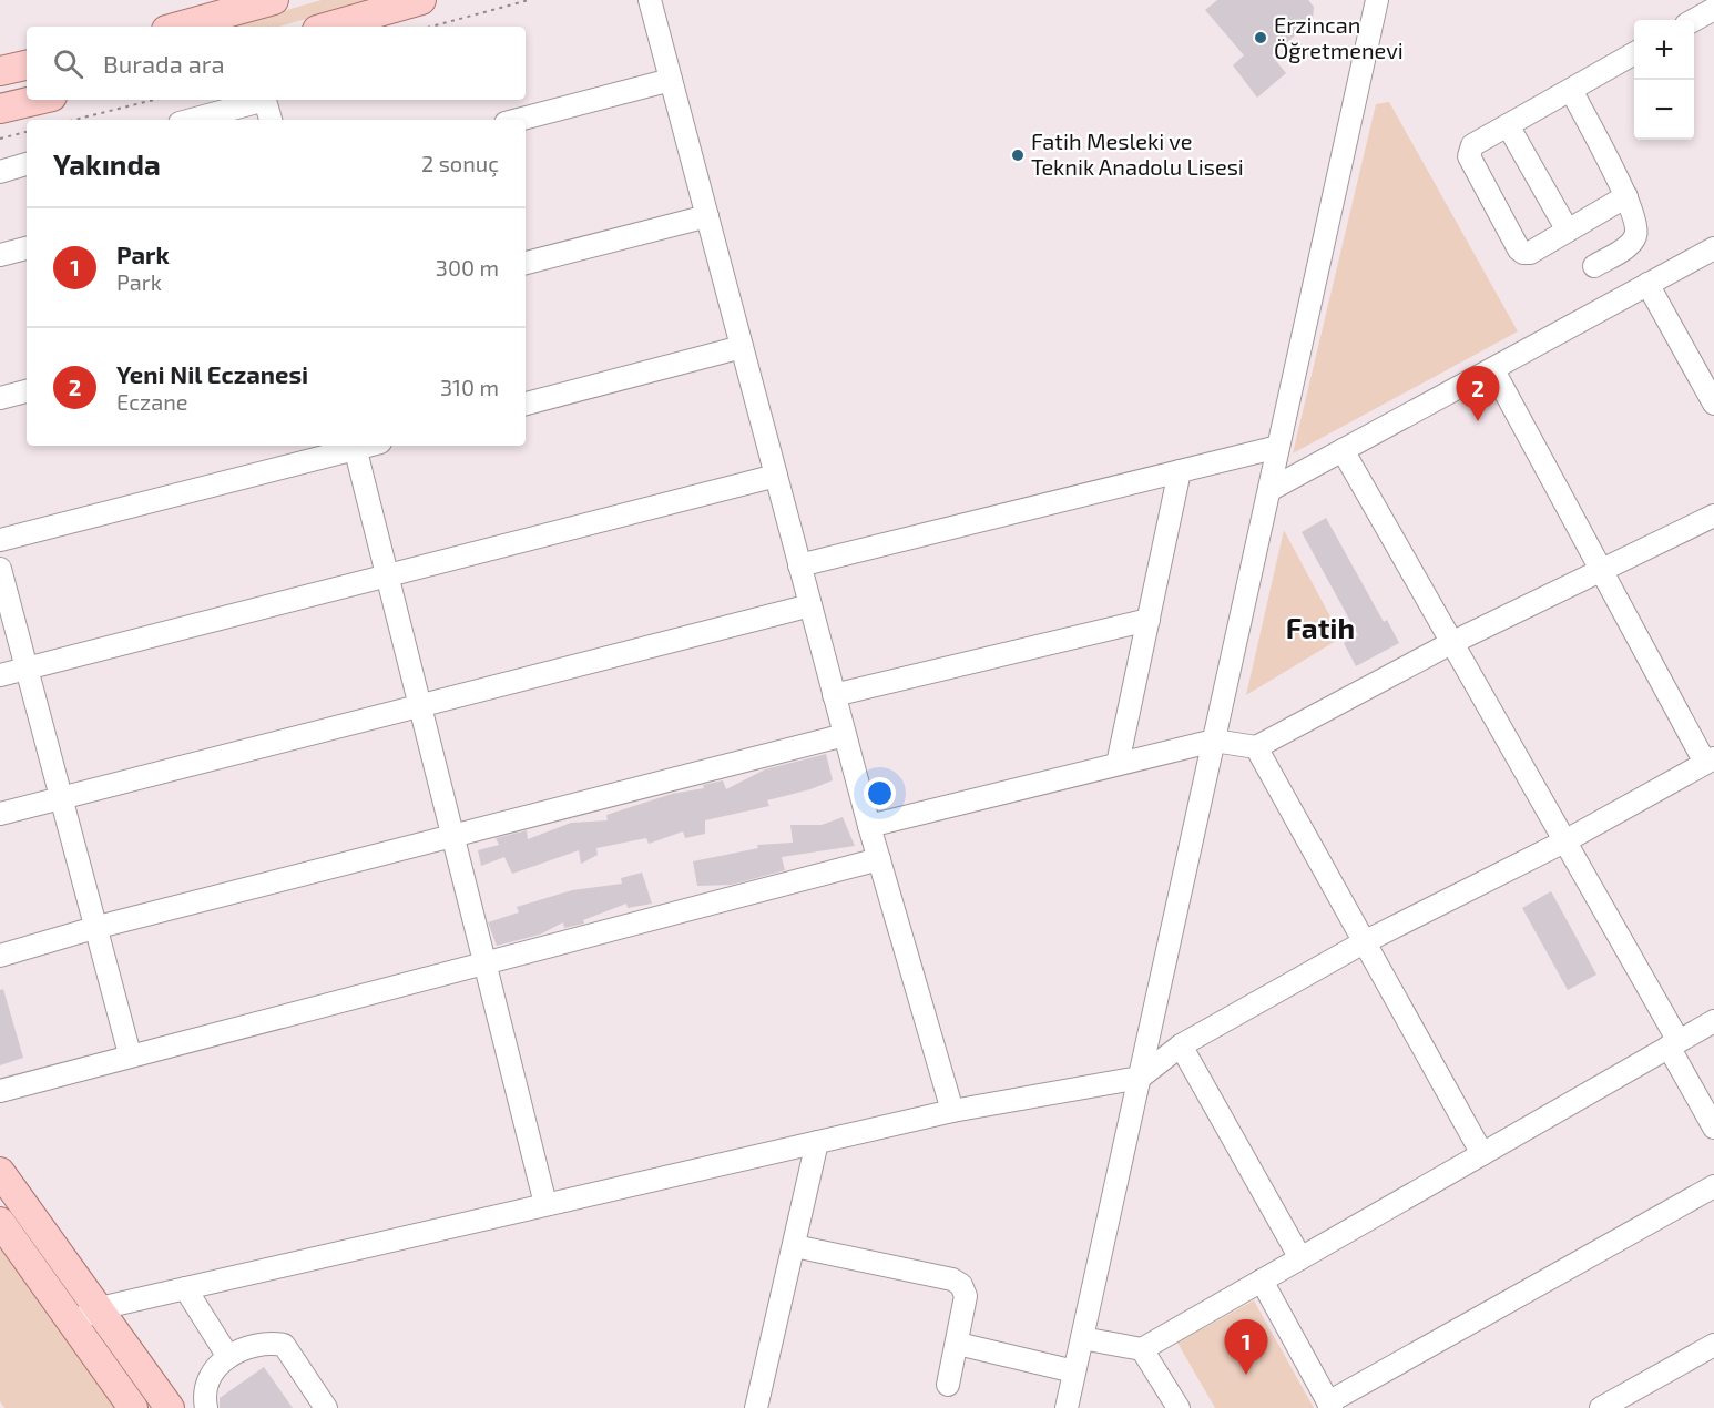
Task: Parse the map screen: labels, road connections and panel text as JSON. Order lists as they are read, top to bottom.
{
  "districts": ["Fatih"],
  "places": ["Erzincan Öğretmenevi", "Fatih Mesleki ve Teknik Anadolu Lisesi"],
  "page": {
    "map_buttons": ["+", "−"],
    "search": "Burada ara",
    "heading": ["Yakında", "2 sonuç"],
    "list": [
      {
        "mark": "1",
        "name": "Park",
        "note": "Park",
        "value": "300 m"
      },
      {
        "mark": "2",
        "name": "Yeni Nil Eczanesi",
        "note": "Eczane",
        "value": "310 m"
      }
    ],
    "pins": ["2", "1"]
  }
}
